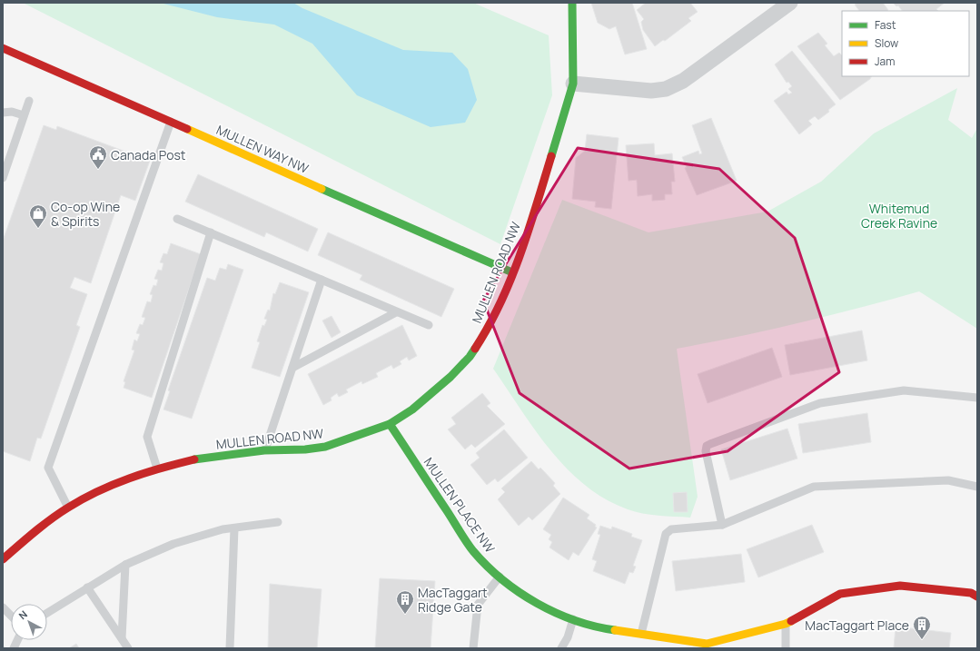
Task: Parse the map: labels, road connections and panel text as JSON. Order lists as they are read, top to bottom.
{
  "streets": {
    "street": ["MULLEN WAY NW", "MULLEN ROAD NW", "MULLEN PLACE NW"]
  },
  "crossings": [
    ["MULLEN WAY NW", "MULLEN ROAD NW"],
    ["MULLEN ROAD NW", "MULLEN PLACE NW"]
  ],
  "parks": ["Whitemud Creek Ravine"],
  "places": {
    "public building": ["Canada Post"],
    "shop": ["Co-op Wine & Spirits"],
    "building": ["MacTaggart Ridge Gate", "MacTaggart Place"]
  },
  "legend": ["Fast", "Slow", "Jam"],
  "north": "top left"
}
